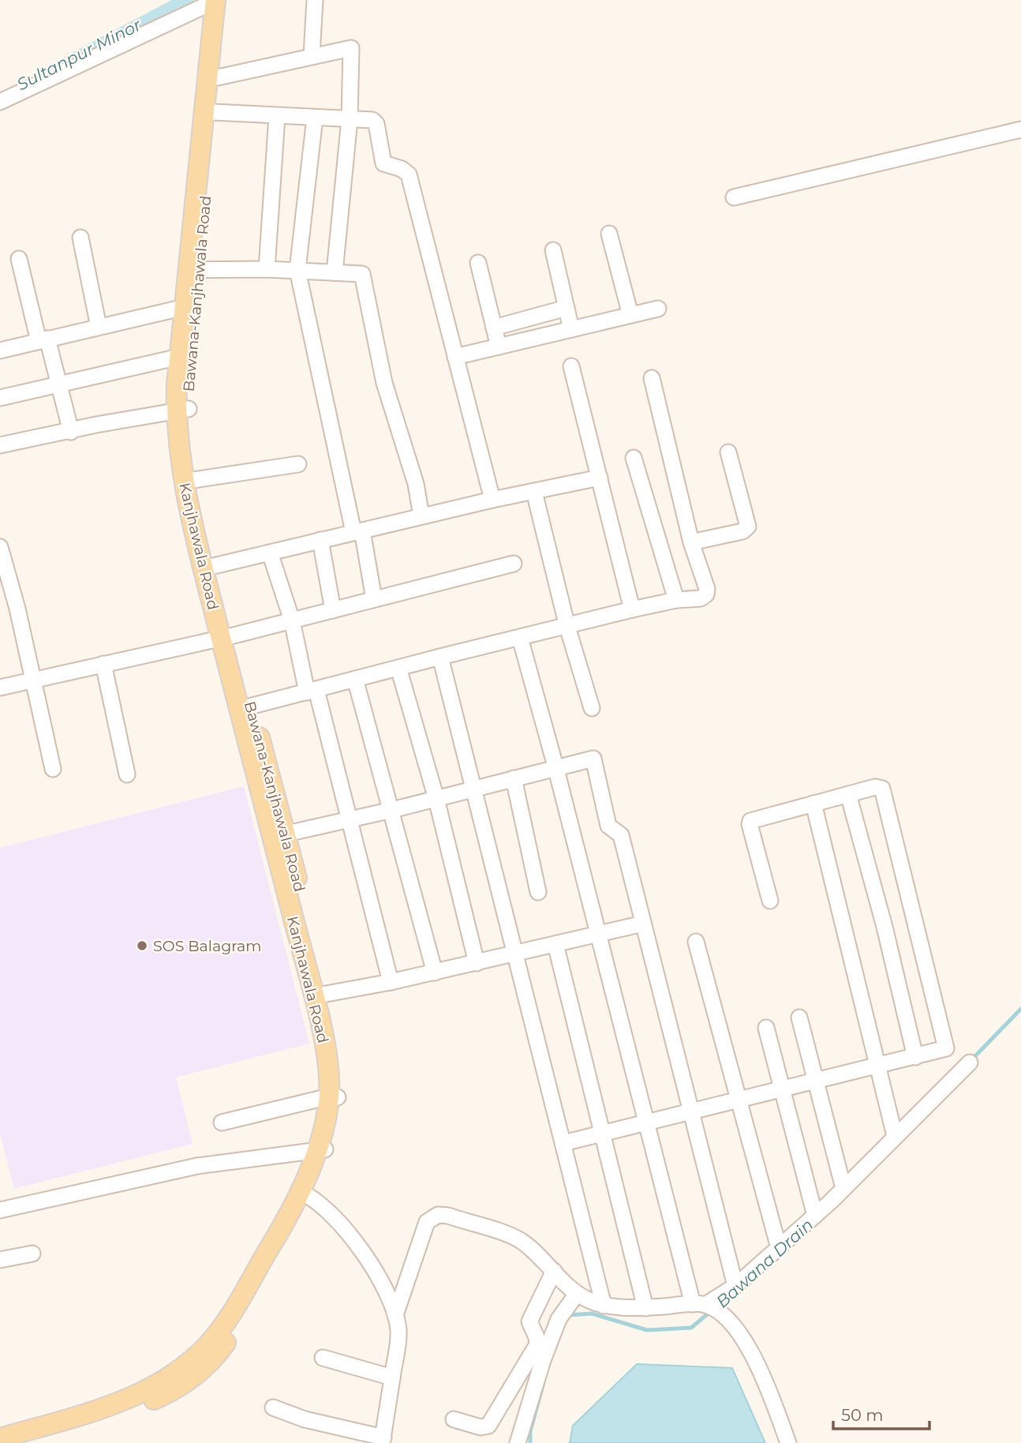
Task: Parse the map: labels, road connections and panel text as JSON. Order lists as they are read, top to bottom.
{
  "streets": {
    "main road": ["Bawana-Kanjhawala Road"]
  },
  "water": ["Sultanpur Minor", "Bawana Drain"],
  "places": ["SOS Balagram"],
  "scale_bar": "50 m"
}
